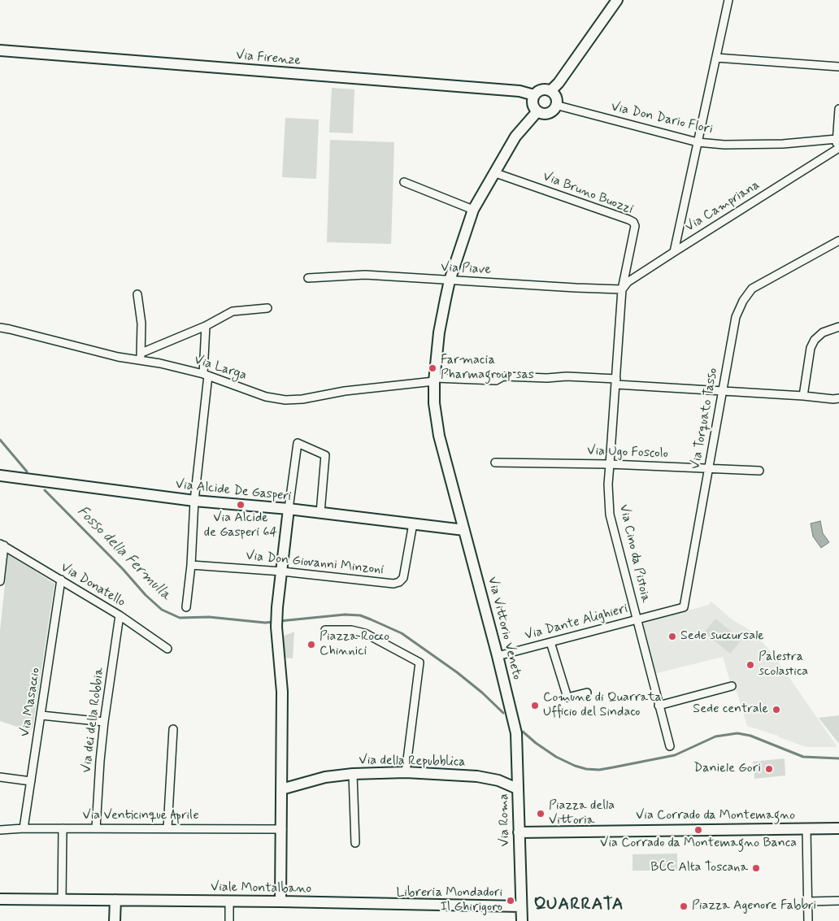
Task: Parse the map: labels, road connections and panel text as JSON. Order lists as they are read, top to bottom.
{
  "streets": {
    "street": [
      "Via Firenze",
      "Via Don Dario Flori",
      "Via Bruno Buozzi",
      "Via Campriana",
      "Via Piave",
      "Via Larga",
      "Via Torquato Tasso",
      "Via Ugo Foscolo",
      "Via Alcide De Gasperi",
      "Via Cino da Pistoia",
      "Via Don Giovanni Minzoni",
      "Via Donatello",
      "Via Dante Alighieri",
      "Via Vittorio Veneto",
      "Via Masaccio",
      "Via dei della Robbia",
      "Via della Repubblica",
      "Via Venticinque Aprile",
      "Via Corrado da Montemagno",
      "Via Roma",
      "Viale Montalbano"
    ]
  },
  "crossings": [
    ["Via Firenze", "Via Don Dario Flori"],
    ["Via Firenze", "Via Vittorio Veneto"],
    ["Via Don Dario Flori", "Via Vittorio Veneto"],
    ["Via Bruno Buozzi", "Via Campriana"],
    ["Via Bruno Buozzi", "Via Piave"],
    ["Via Bruno Buozzi", "Via Cino da Pistoia"],
    ["Via Bruno Buozzi", "Via Vittorio Veneto"],
    ["Via Campriana", "Via Piave"],
    ["Via Campriana", "Via Cino da Pistoia"],
    ["Via Piave", "Via Cino da Pistoia"],
    ["Via Piave", "Via Vittorio Veneto"],
    ["Via Larga", "Via Torquato Tasso"],
    ["Via Larga", "Via Cino da Pistoia"],
    ["Via Larga", "Via Vittorio Veneto"],
    ["Via Torquato Tasso", "Via Ugo Foscolo"],
    ["Via Torquato Tasso", "Via Cino da Pistoia"],
    ["Via Torquato Tasso", "Via Dante Alighieri"],
    ["Via Ugo Foscolo", "Via Cino da Pistoia"],
    ["Via Alcide De Gasperi", "Via Don Giovanni Minzoni"],
    ["Via Alcide De Gasperi", "Via Vittorio Veneto"],
    ["Via Cino da Pistoia", "Via Dante Alighieri"],
    ["Via Donatello", "Via Masaccio"],
    ["Via Donatello", "Via dei della Robbia"],
    ["Via Dante Alighieri", "Via Vittorio Veneto"],
    ["Via Vittorio Veneto", "Via Roma"],
    ["Via Masaccio", "Via Venticinque Aprile"],
    ["Via dei della Robbia", "Via Venticinque Aprile"],
    ["Via della Repubblica", "Via Roma"],
    ["Via Corrado da Montemagno", "Via Roma"],
    ["Via Roma", "Viale Montalbano"]
  ],
  "districts": ["QUARRATA"],
  "water": ["Fosso della Fermulla"],
  "places": [
    "Farmacia Pharmagroup sas",
    "Via Alcide de Gasperi 64",
    "Sede succursale",
    "Piazza Rocco Chinnici",
    "Palestra scolastica",
    "Comune di Quarrata Ufficio del Sindaco",
    "Sede centrale",
    "Daniele Gori",
    "Piazza della Vittoria",
    "Via Corrado da Montemagno Banca",
    "BCC Alta Toscana",
    "Libreria Mondadori Il Ghirigoro",
    "Piazza Agenore Fabbri"
  ]
}
